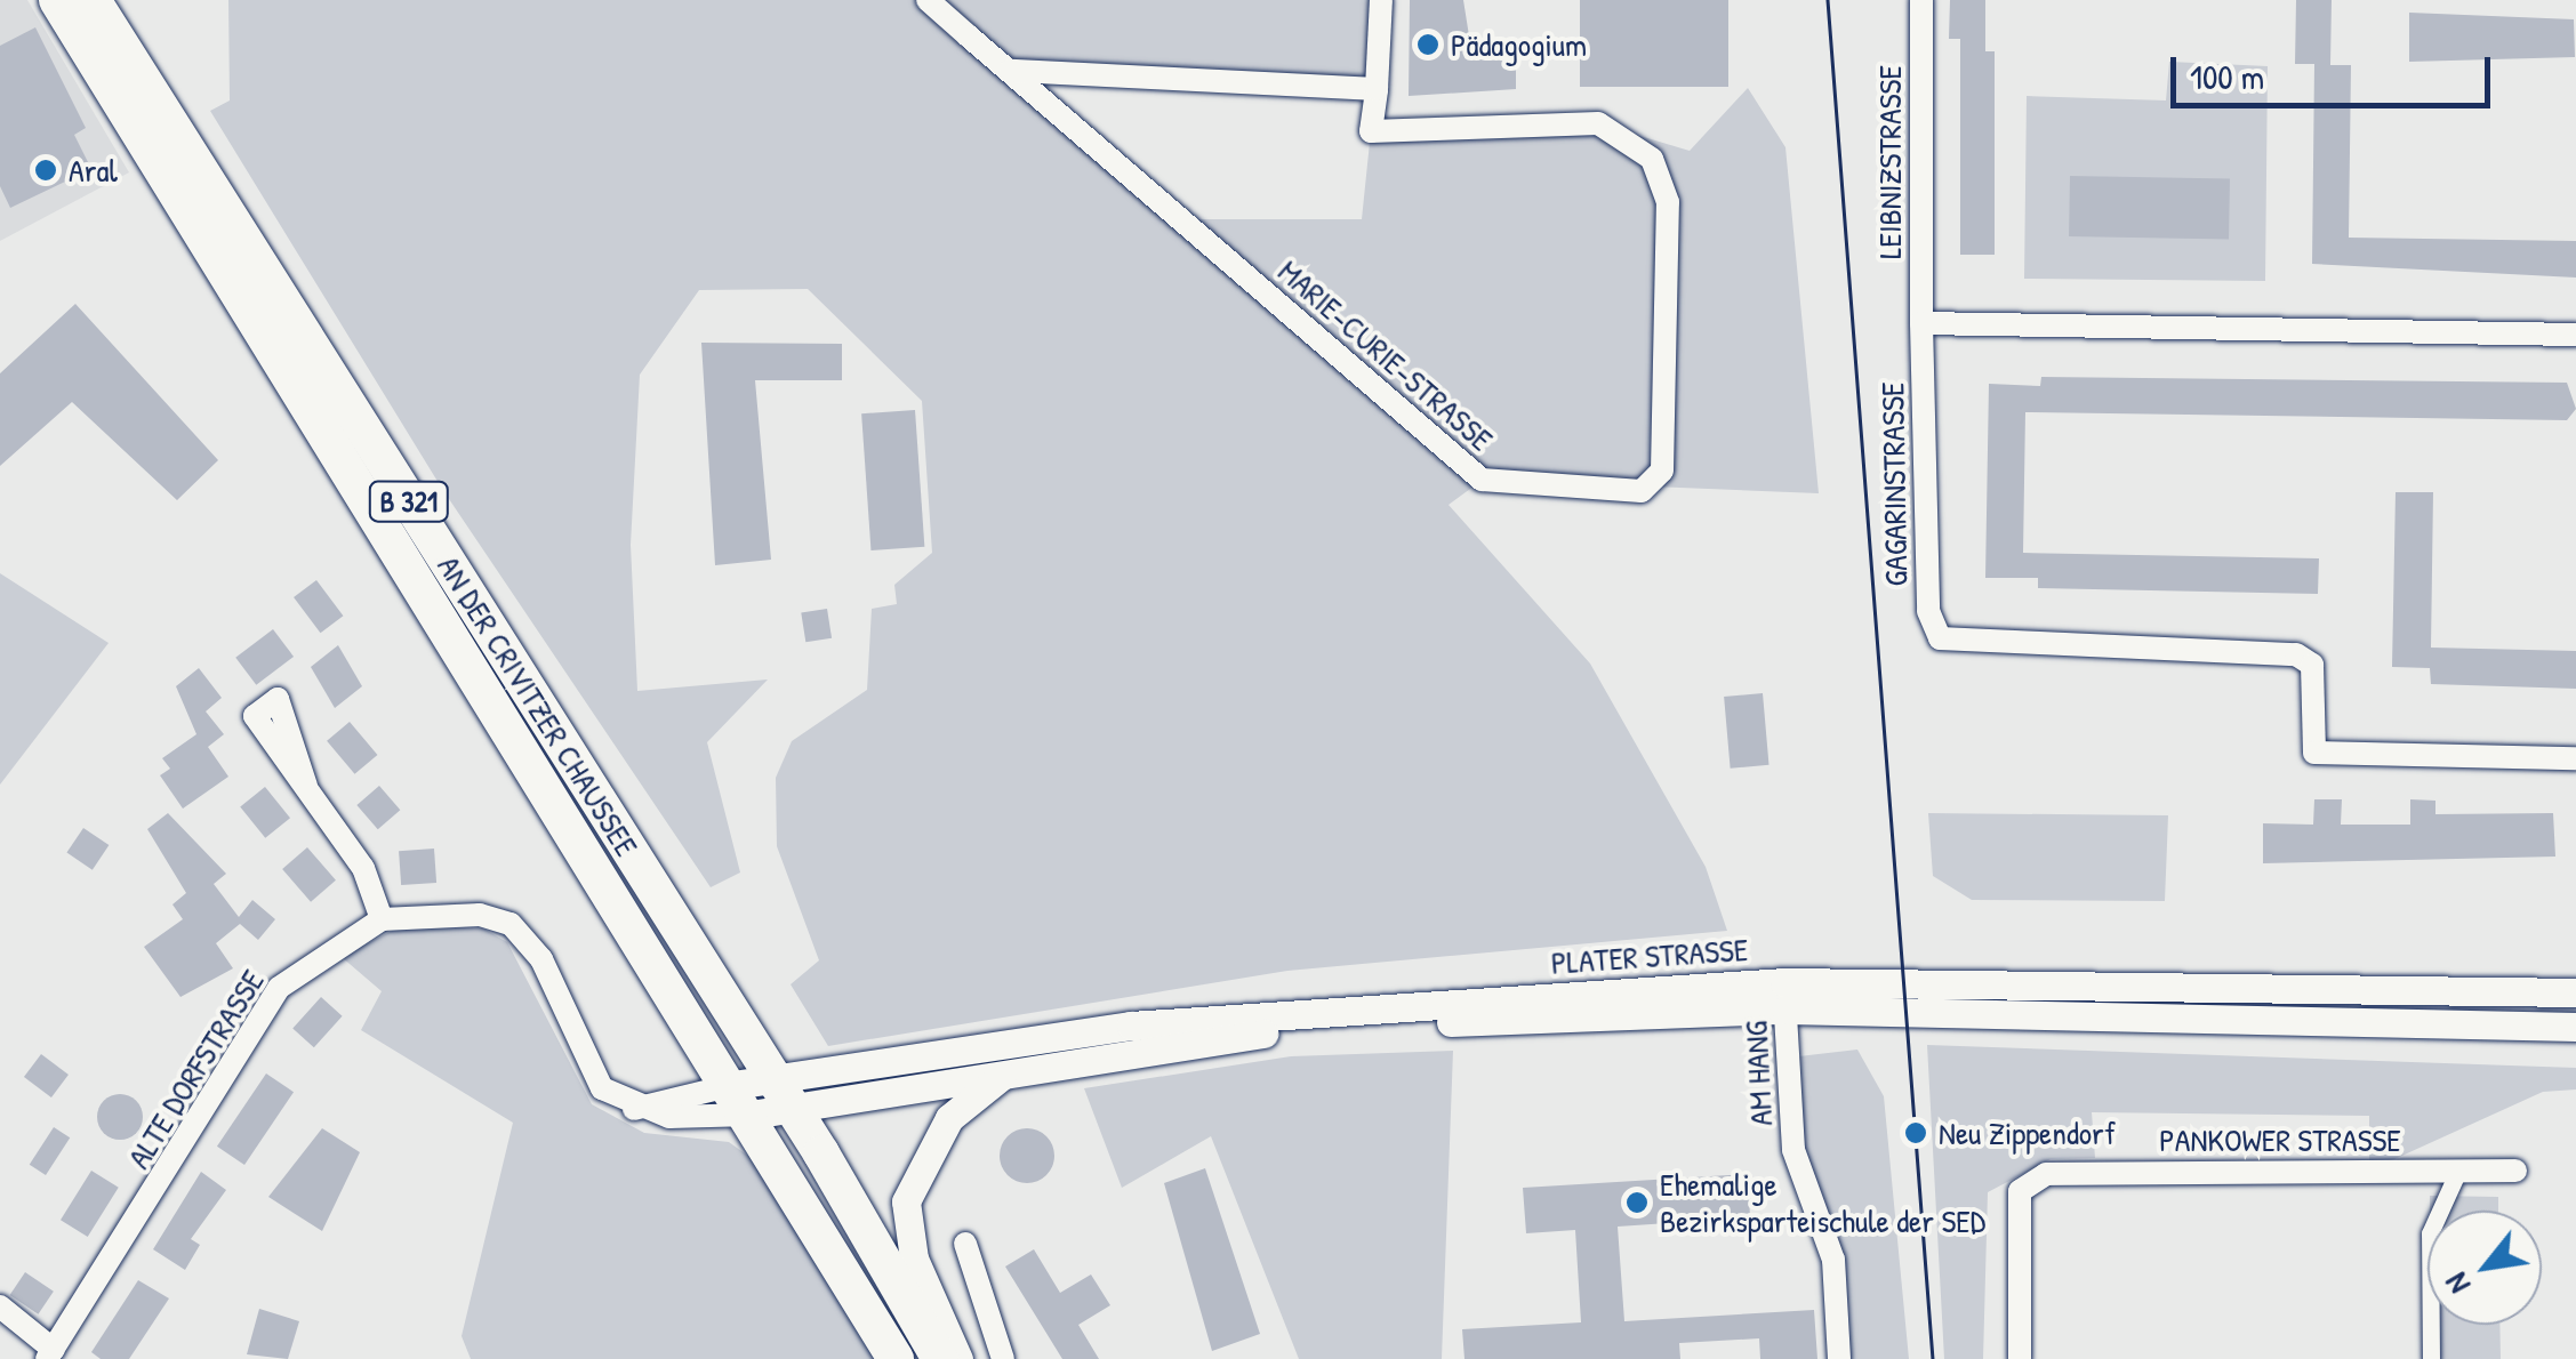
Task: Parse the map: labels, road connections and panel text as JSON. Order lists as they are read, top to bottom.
{
  "streets": {
    "main road": ["B 321", "AN DER CRIVITZER CHAUSSEE"],
    "street": [
      "LEIBNIZSTRASSE",
      "MARIE-CURIE-STRASSE",
      "GAGARINSTRASSE",
      "PLATER STRASSE",
      "ALTE DORFSTRASSE",
      "AM HANG",
      "PANKOWER STRASSE"
    ]
  },
  "crossings": [
    ["LEIBNIZSTRASSE", "GAGARINSTRASSE"],
    ["AN DER CRIVITZER CHAUSSEE", "PLATER STRASSE"],
    ["PLATER STRASSE", "AM HANG"]
  ],
  "places": [
    "Pädagogium",
    "Aral",
    "Neu Zippendorf",
    "Ehemalige Bezirksparteischule der SED"
  ],
  "scale_bar": "100 m",
  "north": "bottom left"
}
